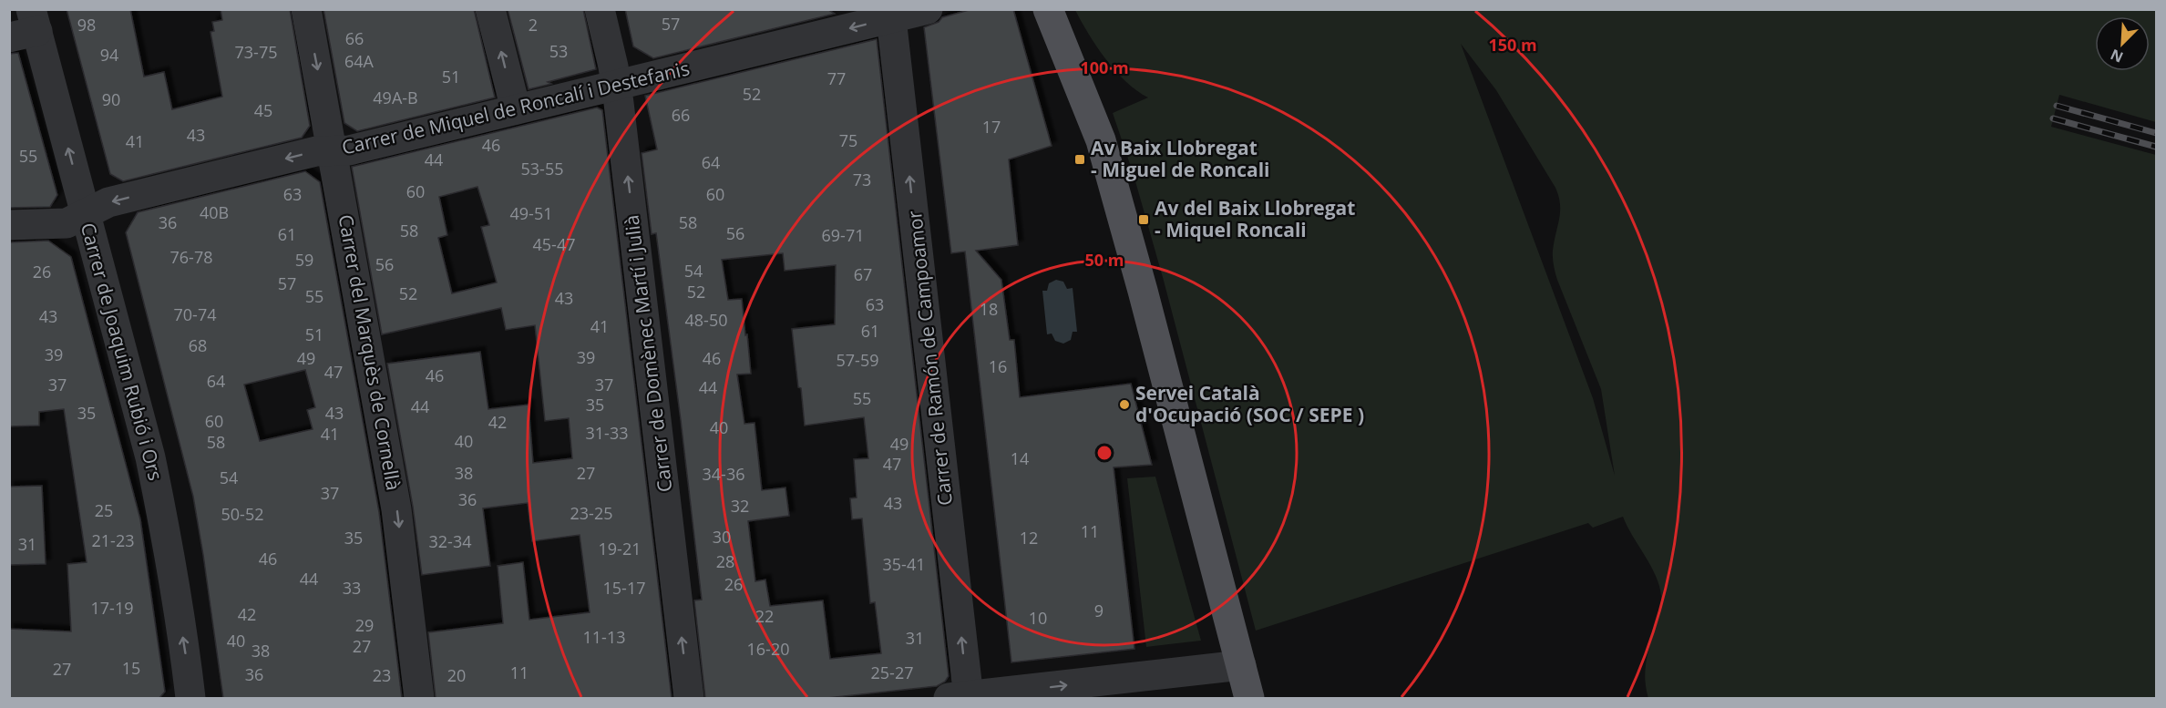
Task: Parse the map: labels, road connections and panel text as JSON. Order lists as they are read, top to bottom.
{
  "streets": {
    "street": [
      "Carrer de Miquel de Roncalí i Destefanis",
      "Carrer de Joaquim Rubió i Ors",
      "Carrer del Marquès de Cornellà",
      "Carrer de Domènec Martí i Julià",
      "Carrer de Ramón de Campoamor"
    ]
  },
  "crossings": [
    ["Carrer de Miquel de Roncalí i Destefanis", "Carrer de Joaquim Rubió i Ors"],
    ["Carrer de Miquel de Roncalí i Destefanis", "Carrer del Marquès de Cornellà"],
    ["Carrer de Miquel de Roncalí i Destefanis", "Carrer de Domènec Martí i Julià"],
    ["Carrer de Miquel de Roncalí i Destefanis", "Carrer de Ramón de Campoamor"]
  ],
  "one_way": [
    "Carrer de Miquel de Roncalí i Destefanis",
    "Carrer de Joaquim Rubió i Ors",
    "Carrer del Marquès de Cornellà",
    "Carrer de Domènec Martí i Julià",
    "Carrer de Ramón de Campoamor"
  ],
  "places": {
    "transit": ["Av Baix Llobregat - Miguel de Roncali", "Av del Baix Llobregat - Miquel Roncali"],
    "other": ["Servei Català d'Ocupació (SOC / SEPE )"]
  },
  "house_numbers": [
    "57",
    "98",
    "2",
    "66",
    "53",
    "73-75",
    "94",
    "64A",
    "51",
    "77",
    "52",
    "49A-B",
    "90",
    "45",
    "66",
    "17",
    "43",
    "75",
    "41",
    "46",
    "55",
    "44",
    "64",
    "53-55",
    "73",
    "60",
    "63",
    "60",
    "40B",
    "49-51",
    "36",
    "58",
    "58",
    "56",
    "61",
    "69-71",
    "45-47",
    "76-78",
    "59",
    "56",
    "54",
    "26",
    "67",
    "57",
    "52",
    "52",
    "55",
    "43",
    "63",
    "18",
    "70-74",
    "43",
    "48-50",
    "41",
    "61",
    "51",
    "68",
    "39",
    "39",
    "49",
    "46",
    "57-59",
    "16",
    "47",
    "46",
    "64",
    "37",
    "37",
    "44",
    "55",
    "35",
    "44",
    "35",
    "43",
    "60",
    "42",
    "40",
    "31-33",
    "41",
    "40",
    "58",
    "49",
    "14",
    "47",
    "38",
    "27",
    "34-36",
    "54",
    "37",
    "36",
    "43",
    "32",
    "25",
    "23-25",
    "50-52",
    "11",
    "30",
    "35",
    "12",
    "21-23",
    "32-34",
    "31",
    "19-21",
    "46",
    "28",
    "35-41",
    "44",
    "26",
    "33",
    "15-17",
    "17-19",
    "9",
    "42",
    "22",
    "10",
    "29",
    "11-13",
    "31",
    "40",
    "27",
    "16-20",
    "38",
    "15",
    "27",
    "11",
    "25-27",
    "36",
    "23",
    "20"
  ],
  "north": "bottom left",
  "rings": ["150 m", "100 m", "50 m"]
}
